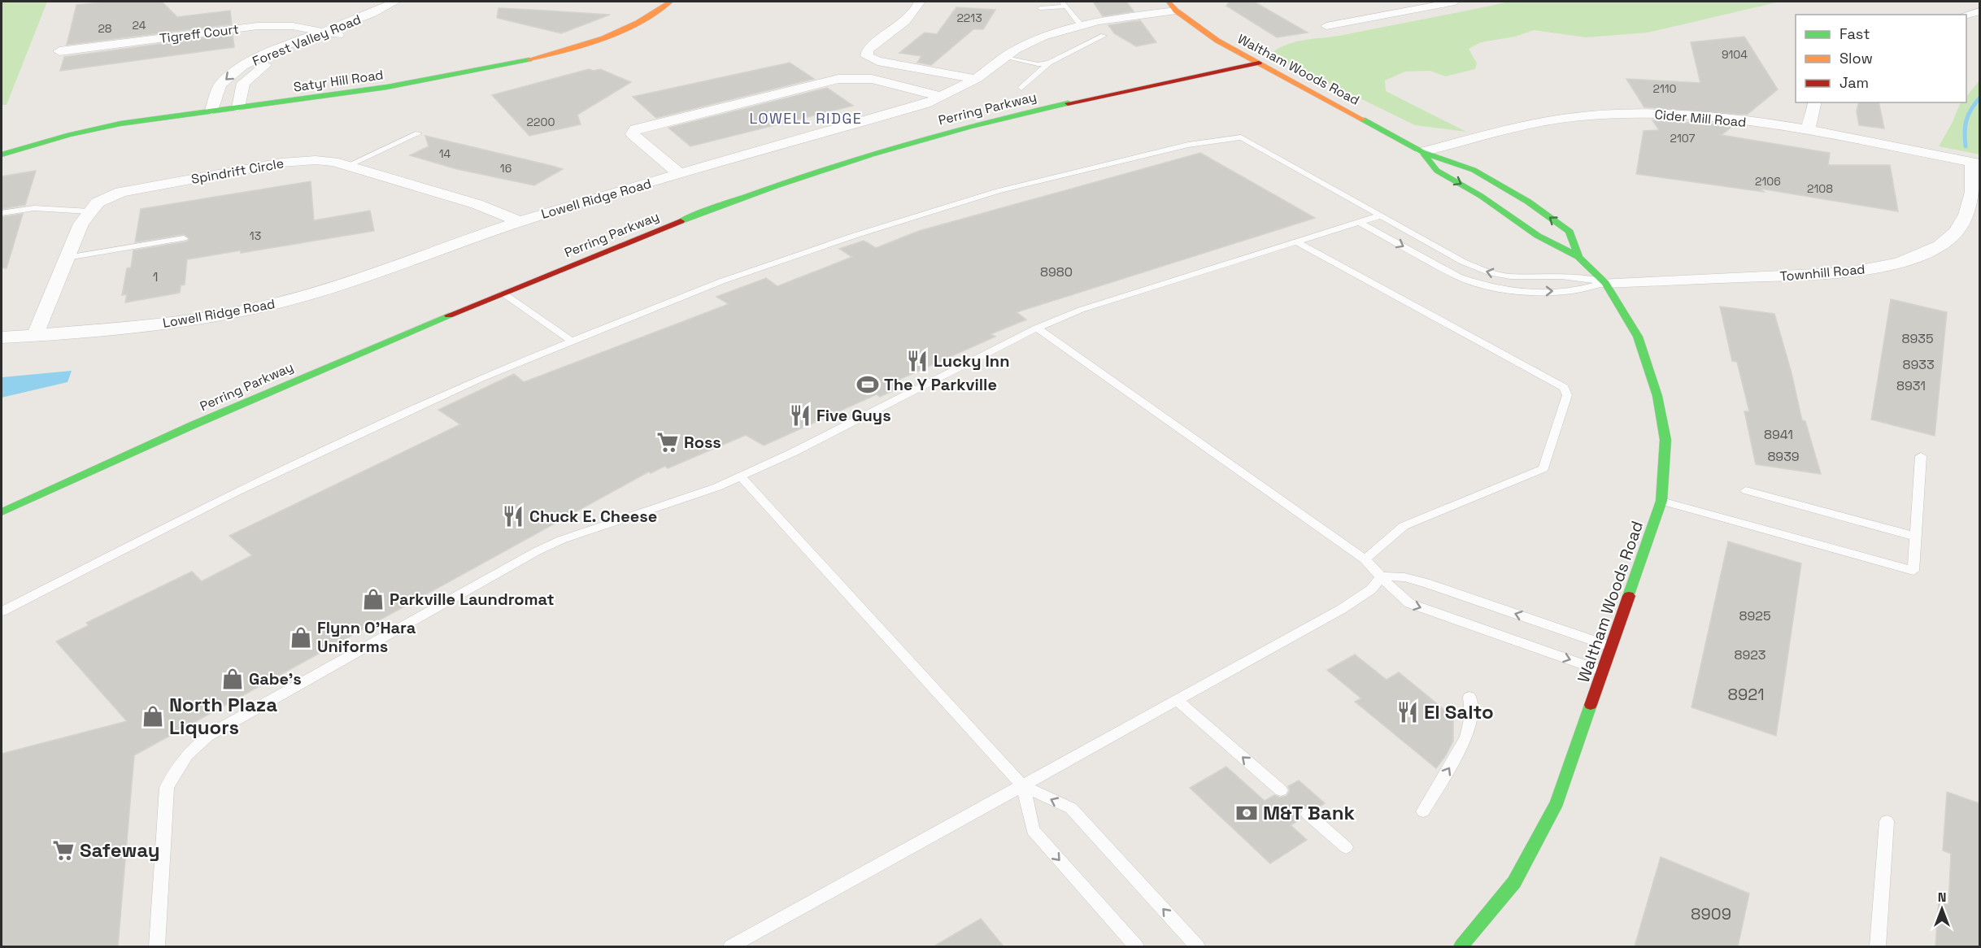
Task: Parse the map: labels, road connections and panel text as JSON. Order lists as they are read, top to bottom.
{
  "streets": {
    "street": [
      "Tigreff Court",
      "Forest Valley Road",
      "Waltham Woods Road",
      "Satyr Hill Road",
      "Perring Parkway",
      "Cider Mill Road",
      "Spindrift Circle",
      "Lowell Ridge Road",
      "Townhill Road"
    ]
  },
  "crossings": [
    ["Tigreff Court", "Forest Valley Road"],
    ["Forest Valley Road", "Satyr Hill Road"],
    ["Waltham Woods Road", "Perring Parkway"],
    ["Waltham Woods Road", "Cider Mill Road"],
    ["Waltham Woods Road", "Lowell Ridge Road"],
    ["Waltham Woods Road", "Townhill Road"],
    ["Cider Mill Road", "Townhill Road"],
    ["Spindrift Circle", "Lowell Ridge Road"]
  ],
  "districts": ["LOWELL RIDGE"],
  "places": {
    "restaurant": [
      "Lucky Inn",
      "Five Guys",
      "Chuck E. Cheese",
      "El Salto"
    ],
    "sports": ["The Y Parkville"],
    "supermarket": ["Ross", "Safeway"],
    "shop": [
      "Parkville Laundromat",
      "Flynn O’Hara Uniforms",
      "Gabe's",
      "North Plaza Liquors"
    ],
    "bank": ["M&T Bank"]
  },
  "house_numbers": [
    "2213",
    "24",
    "28",
    "9104",
    "2110",
    "2200",
    "2107",
    "14",
    "16",
    "2106",
    "2108",
    "13",
    "8980",
    "1",
    "8935",
    "8933",
    "8931",
    "8941",
    "8939",
    "8925",
    "8923",
    "8921",
    "8909"
  ],
  "legend": ["Fast", "Slow", "Jam"],
  "north": "top"
}
